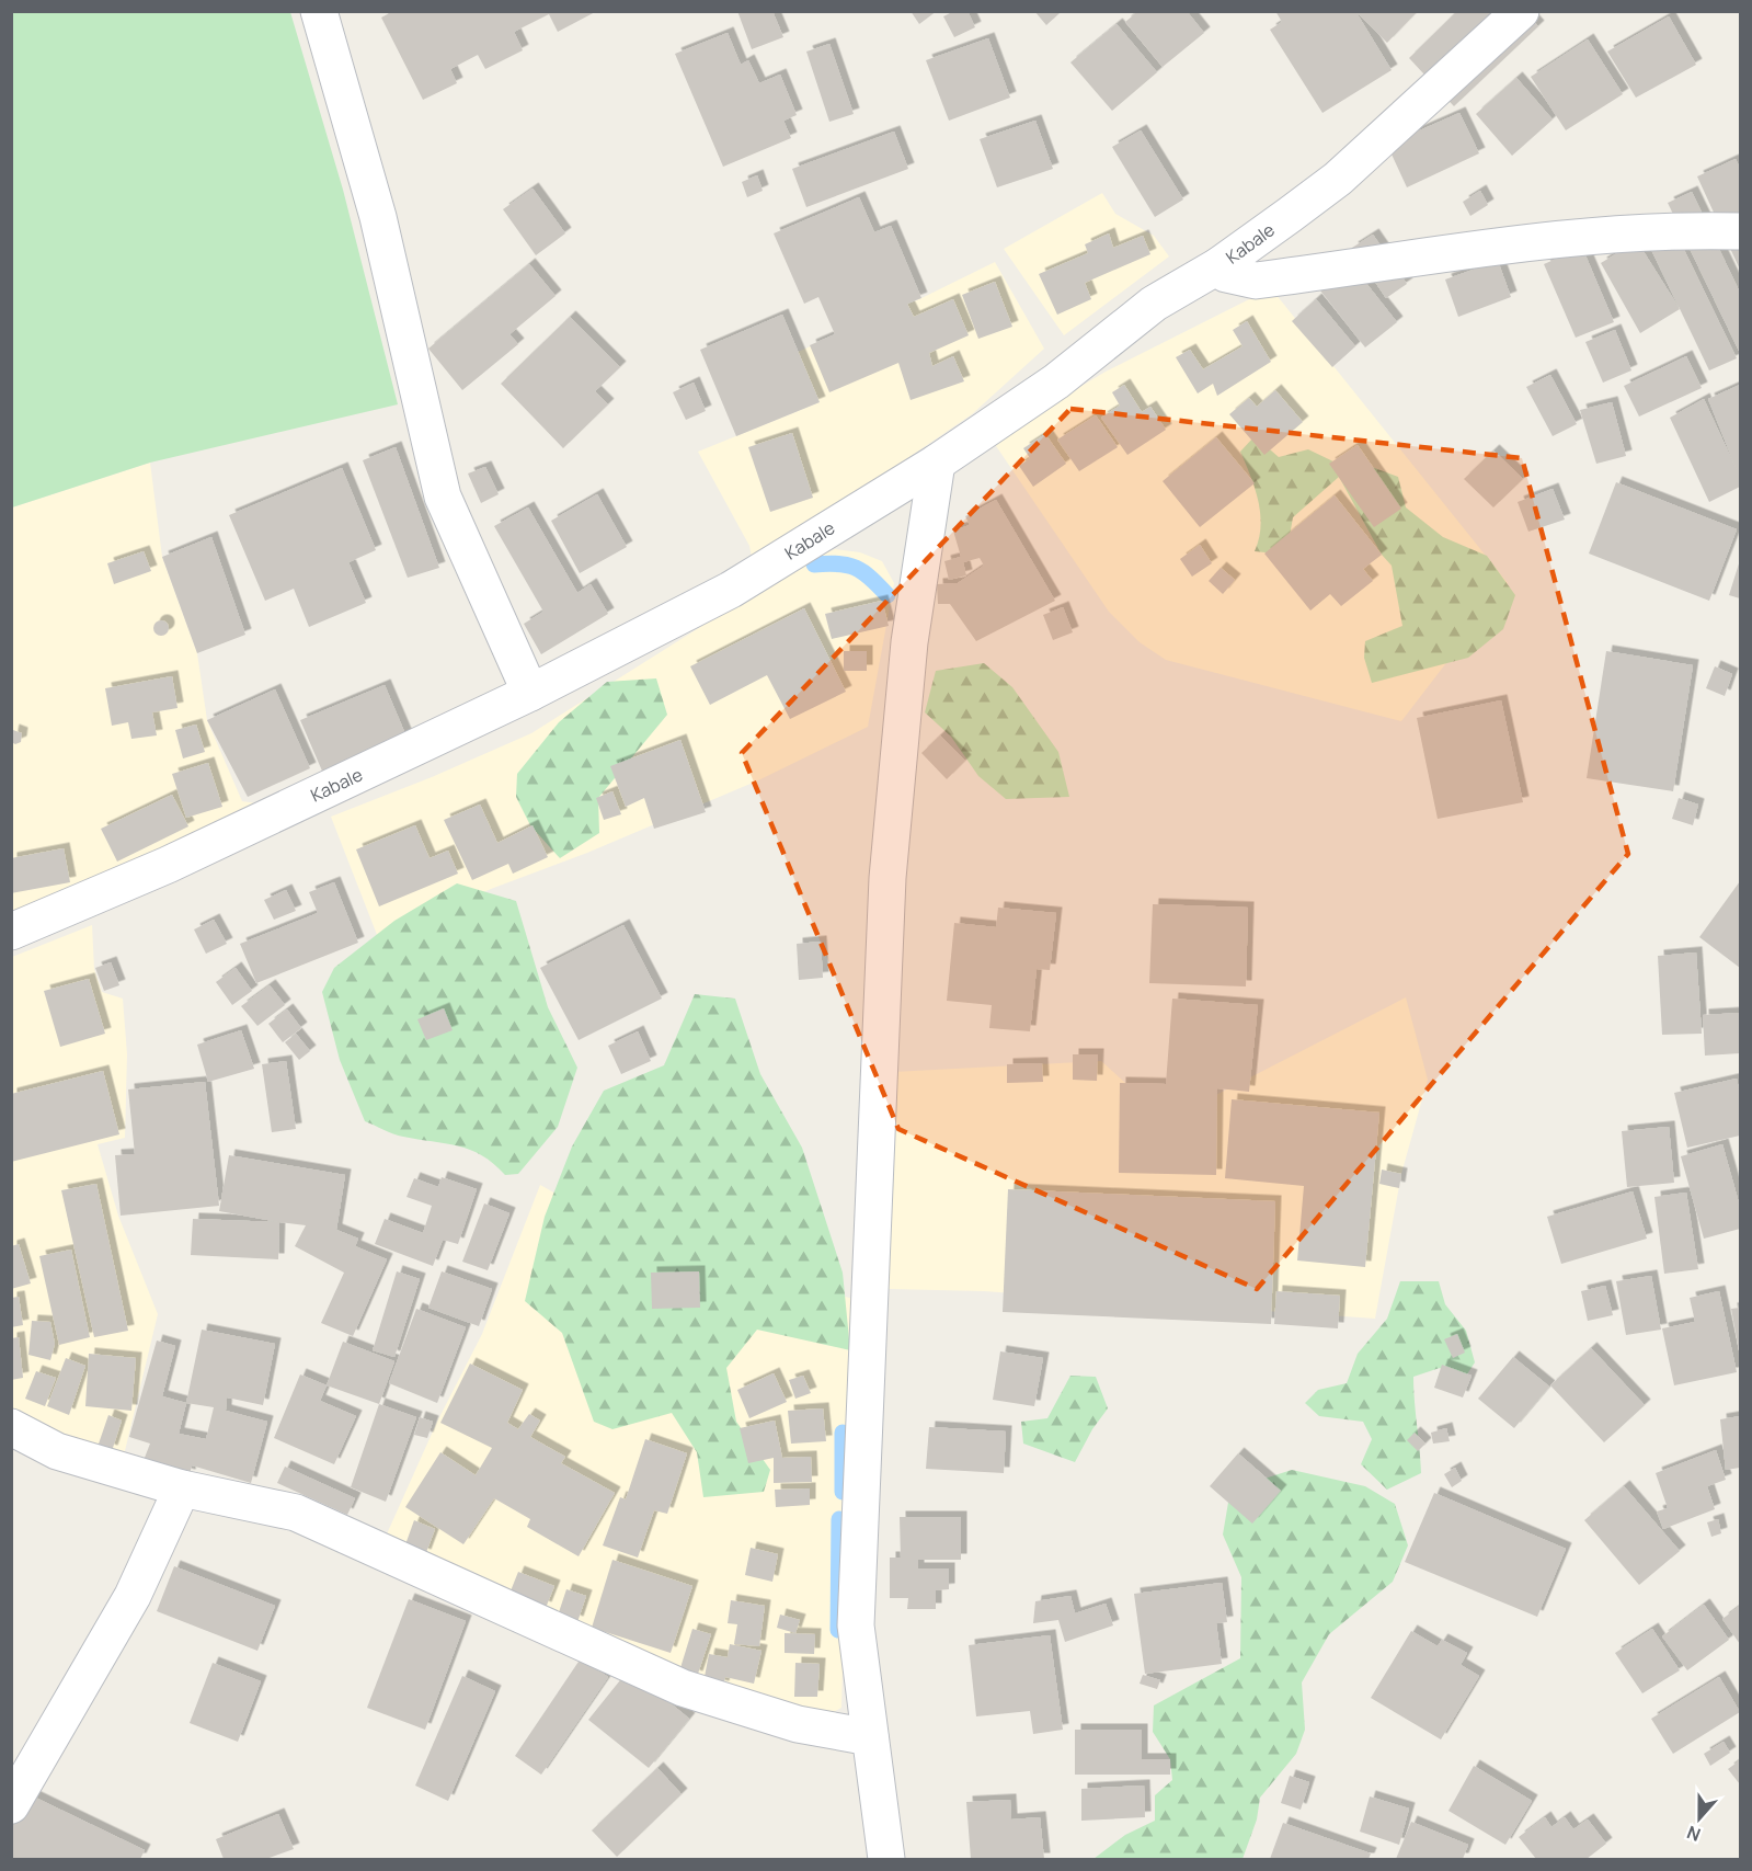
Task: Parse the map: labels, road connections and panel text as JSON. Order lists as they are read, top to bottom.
{
  "streets": {
    "street": ["Kabale"]
  },
  "north": "bottom"
}
